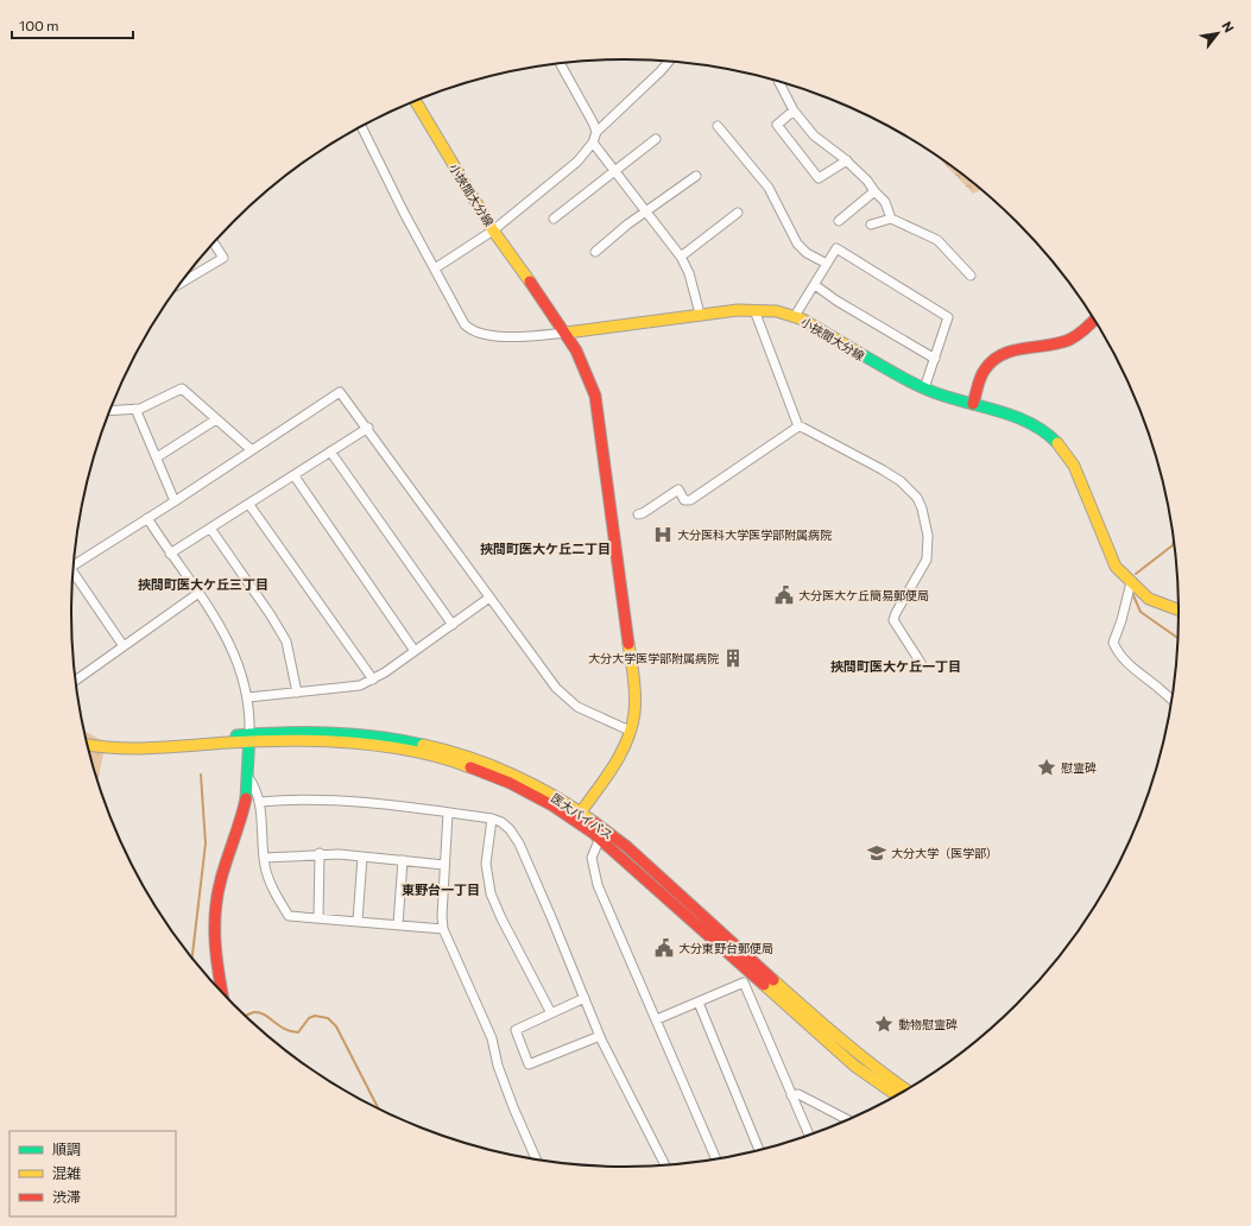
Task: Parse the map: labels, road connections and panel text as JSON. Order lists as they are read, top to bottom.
{
  "streets": {
    "main road": ["小挾間大分線", "医大バイパス"]
  },
  "districts": [
    "挾間町医大ケ丘二丁目",
    "挾間町医大ケ丘三丁目",
    "挾間町医大ケ丘一丁目",
    "東野台一丁目"
  ],
  "places": {
    "hospital": ["大分医科大学医学部附属病院"],
    "public building": ["大分医大ケ丘簡易郵便局", "大分東野台郵便局"],
    "building": ["大分大学医学部附属病院"],
    "place": ["慰霊碑", "動物慰霊碑"],
    "school or university": ["大分大学（医学部）"]
  },
  "legend": ["順調", "混雑", "渋滞"],
  "scale_bar": "100 m",
  "north": "top right"
}
